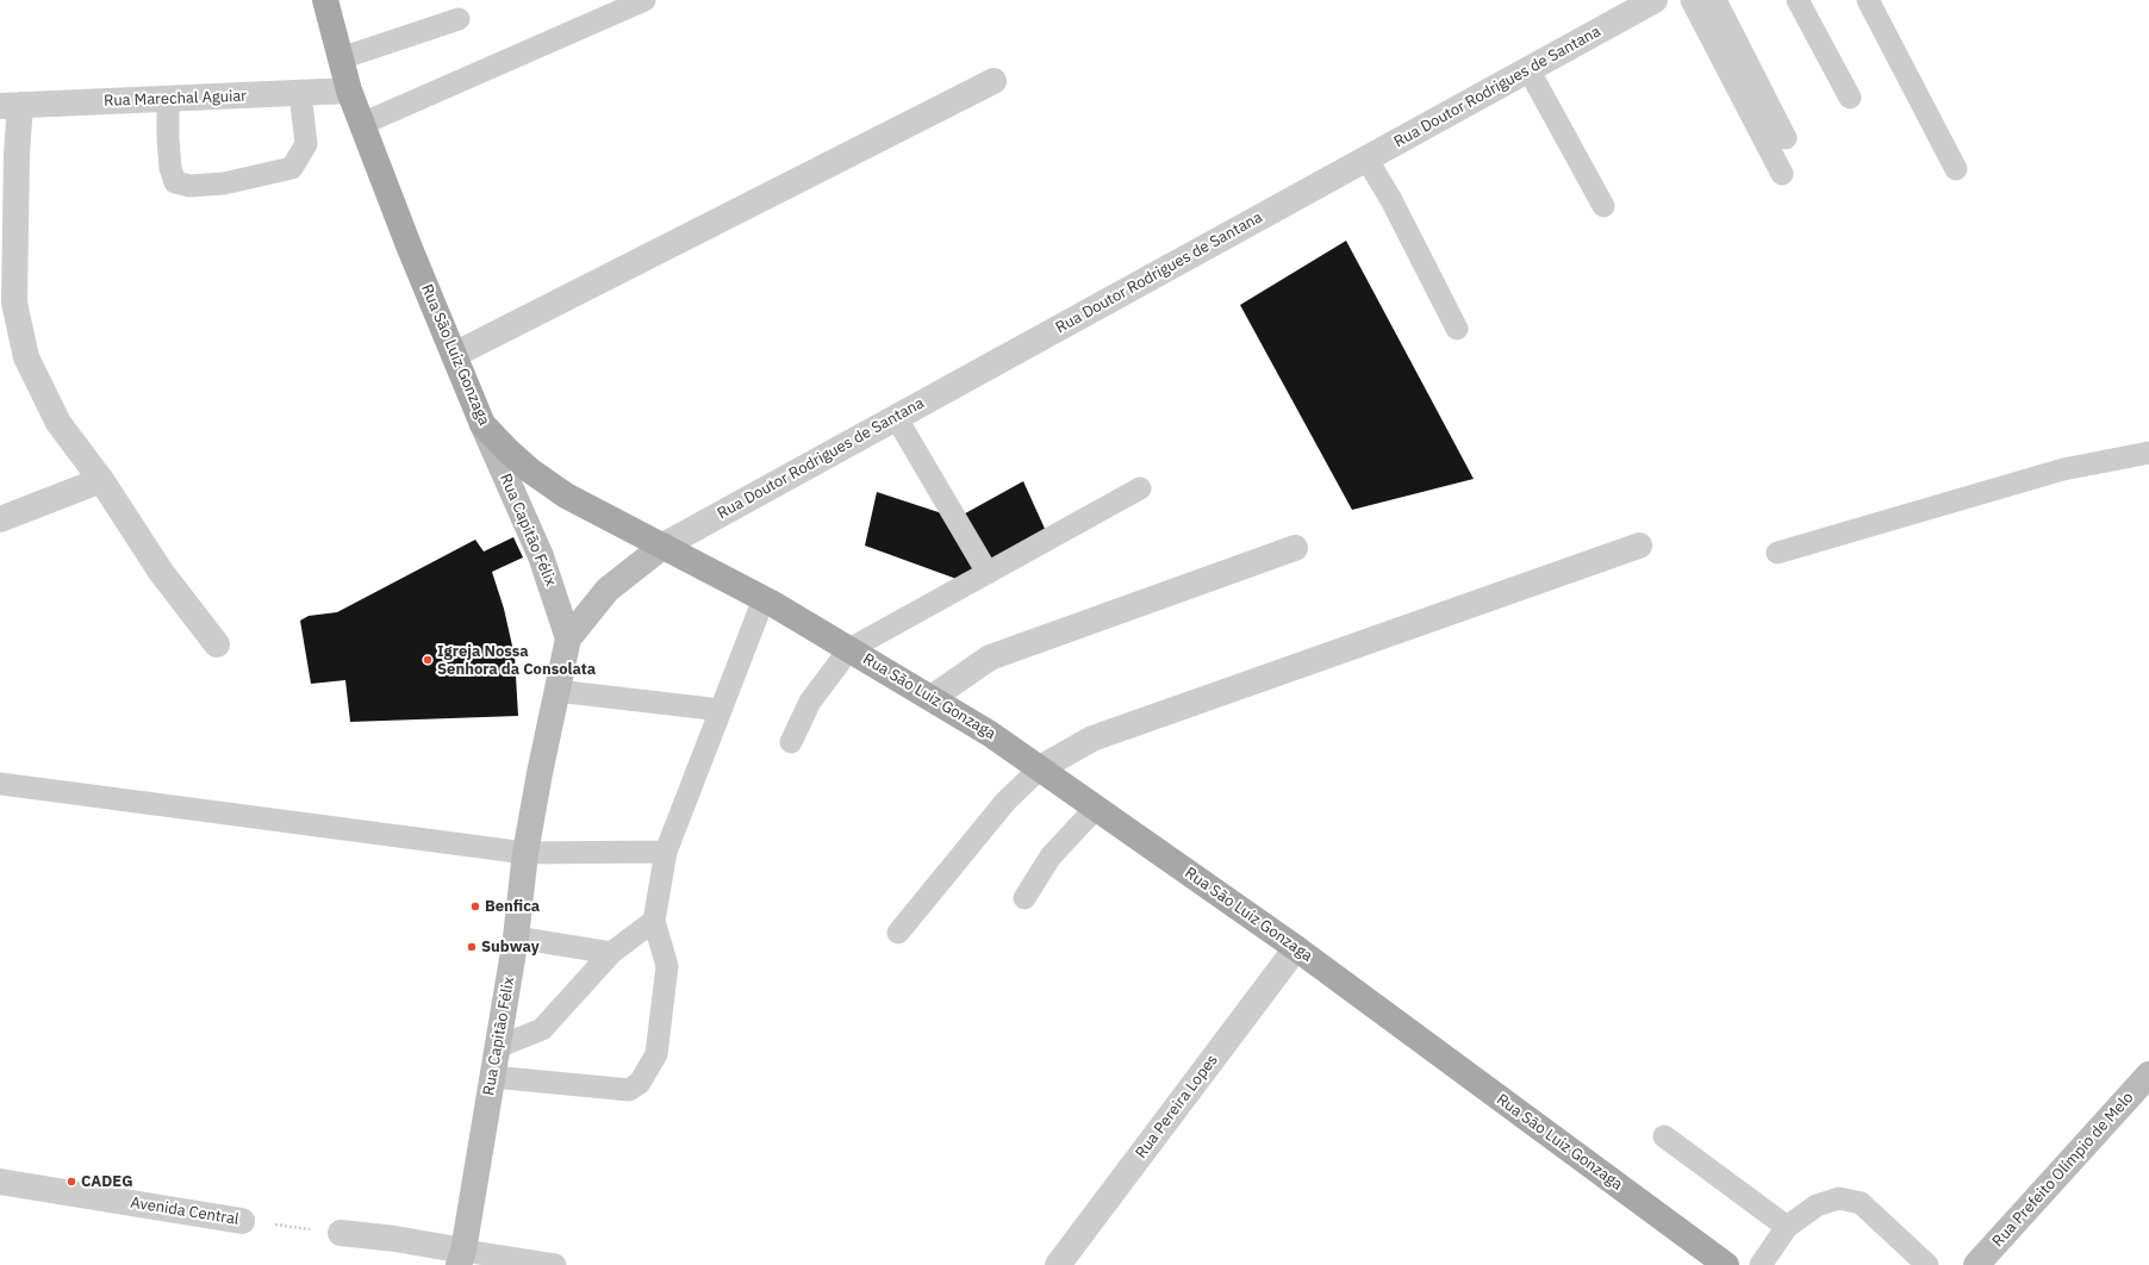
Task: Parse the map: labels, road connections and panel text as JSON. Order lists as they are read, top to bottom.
{
  "streets": {
    "main road": ["Rua São Luiz Gonzaga"],
    "street": [
      "Rua Doutor Rodrigues de Santana",
      "Rua Marechal Aguiar",
      "Rua Capitão Félix",
      "Rua Pereira Lopes",
      "Rua Prefeito Olímpio de Melo",
      "Avenida Central"
    ]
  },
  "crossings": [
    ["Rua Doutor Rodrigues de Santana", "Rua São Luiz Gonzaga"],
    ["Rua Doutor Rodrigues de Santana", "Rua Capitão Félix"],
    ["Rua Marechal Aguiar", "Rua São Luiz Gonzaga"],
    ["Rua São Luiz Gonzaga", "Rua Capitão Félix"],
    ["Rua São Luiz Gonzaga", "Rua Pereira Lopes"]
  ],
  "places": [
    "Igreja Nossa Senhora da Consolata",
    "Benfica",
    "Subway",
    "CADEG"
  ]
}
